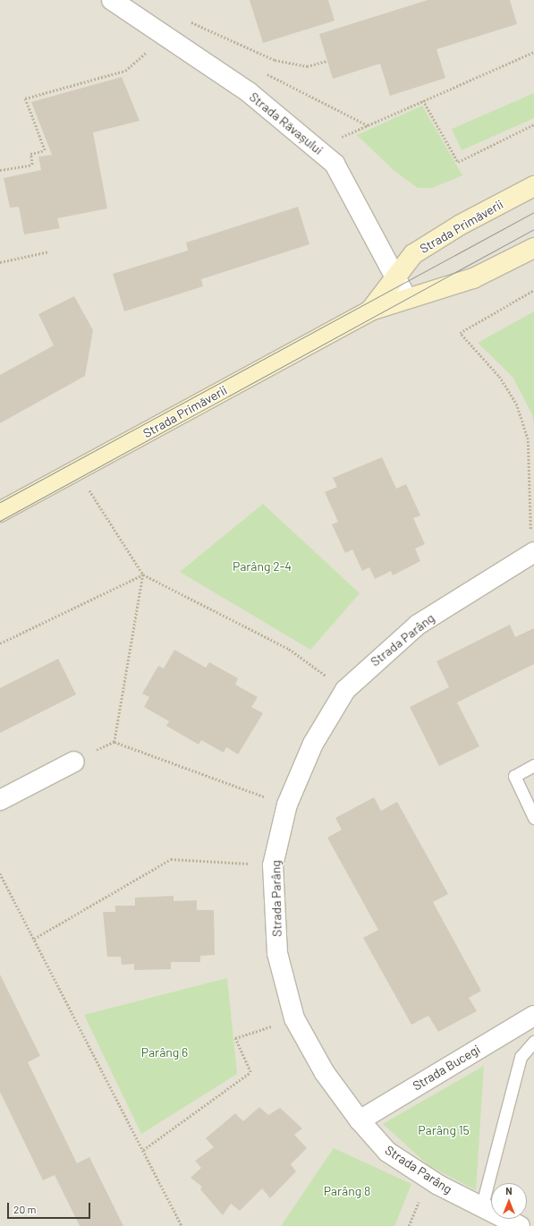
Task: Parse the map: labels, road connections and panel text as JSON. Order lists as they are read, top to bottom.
{
  "streets": {
    "main road": ["Strada Primăverii"],
    "street": ["Strada Răvașului", "Strada Parâng", "Strada Bucegi"]
  },
  "crossings": [
    ["Strada Răvașului", "Strada Primăverii"],
    ["Strada Parâng", "Strada Bucegi"]
  ],
  "parks": [
    "Parâng 2-4",
    "Parâng 6",
    "Parâng 15",
    "Parâng 8"
  ],
  "scale_bar": "20 m",
  "north": "top"
}
